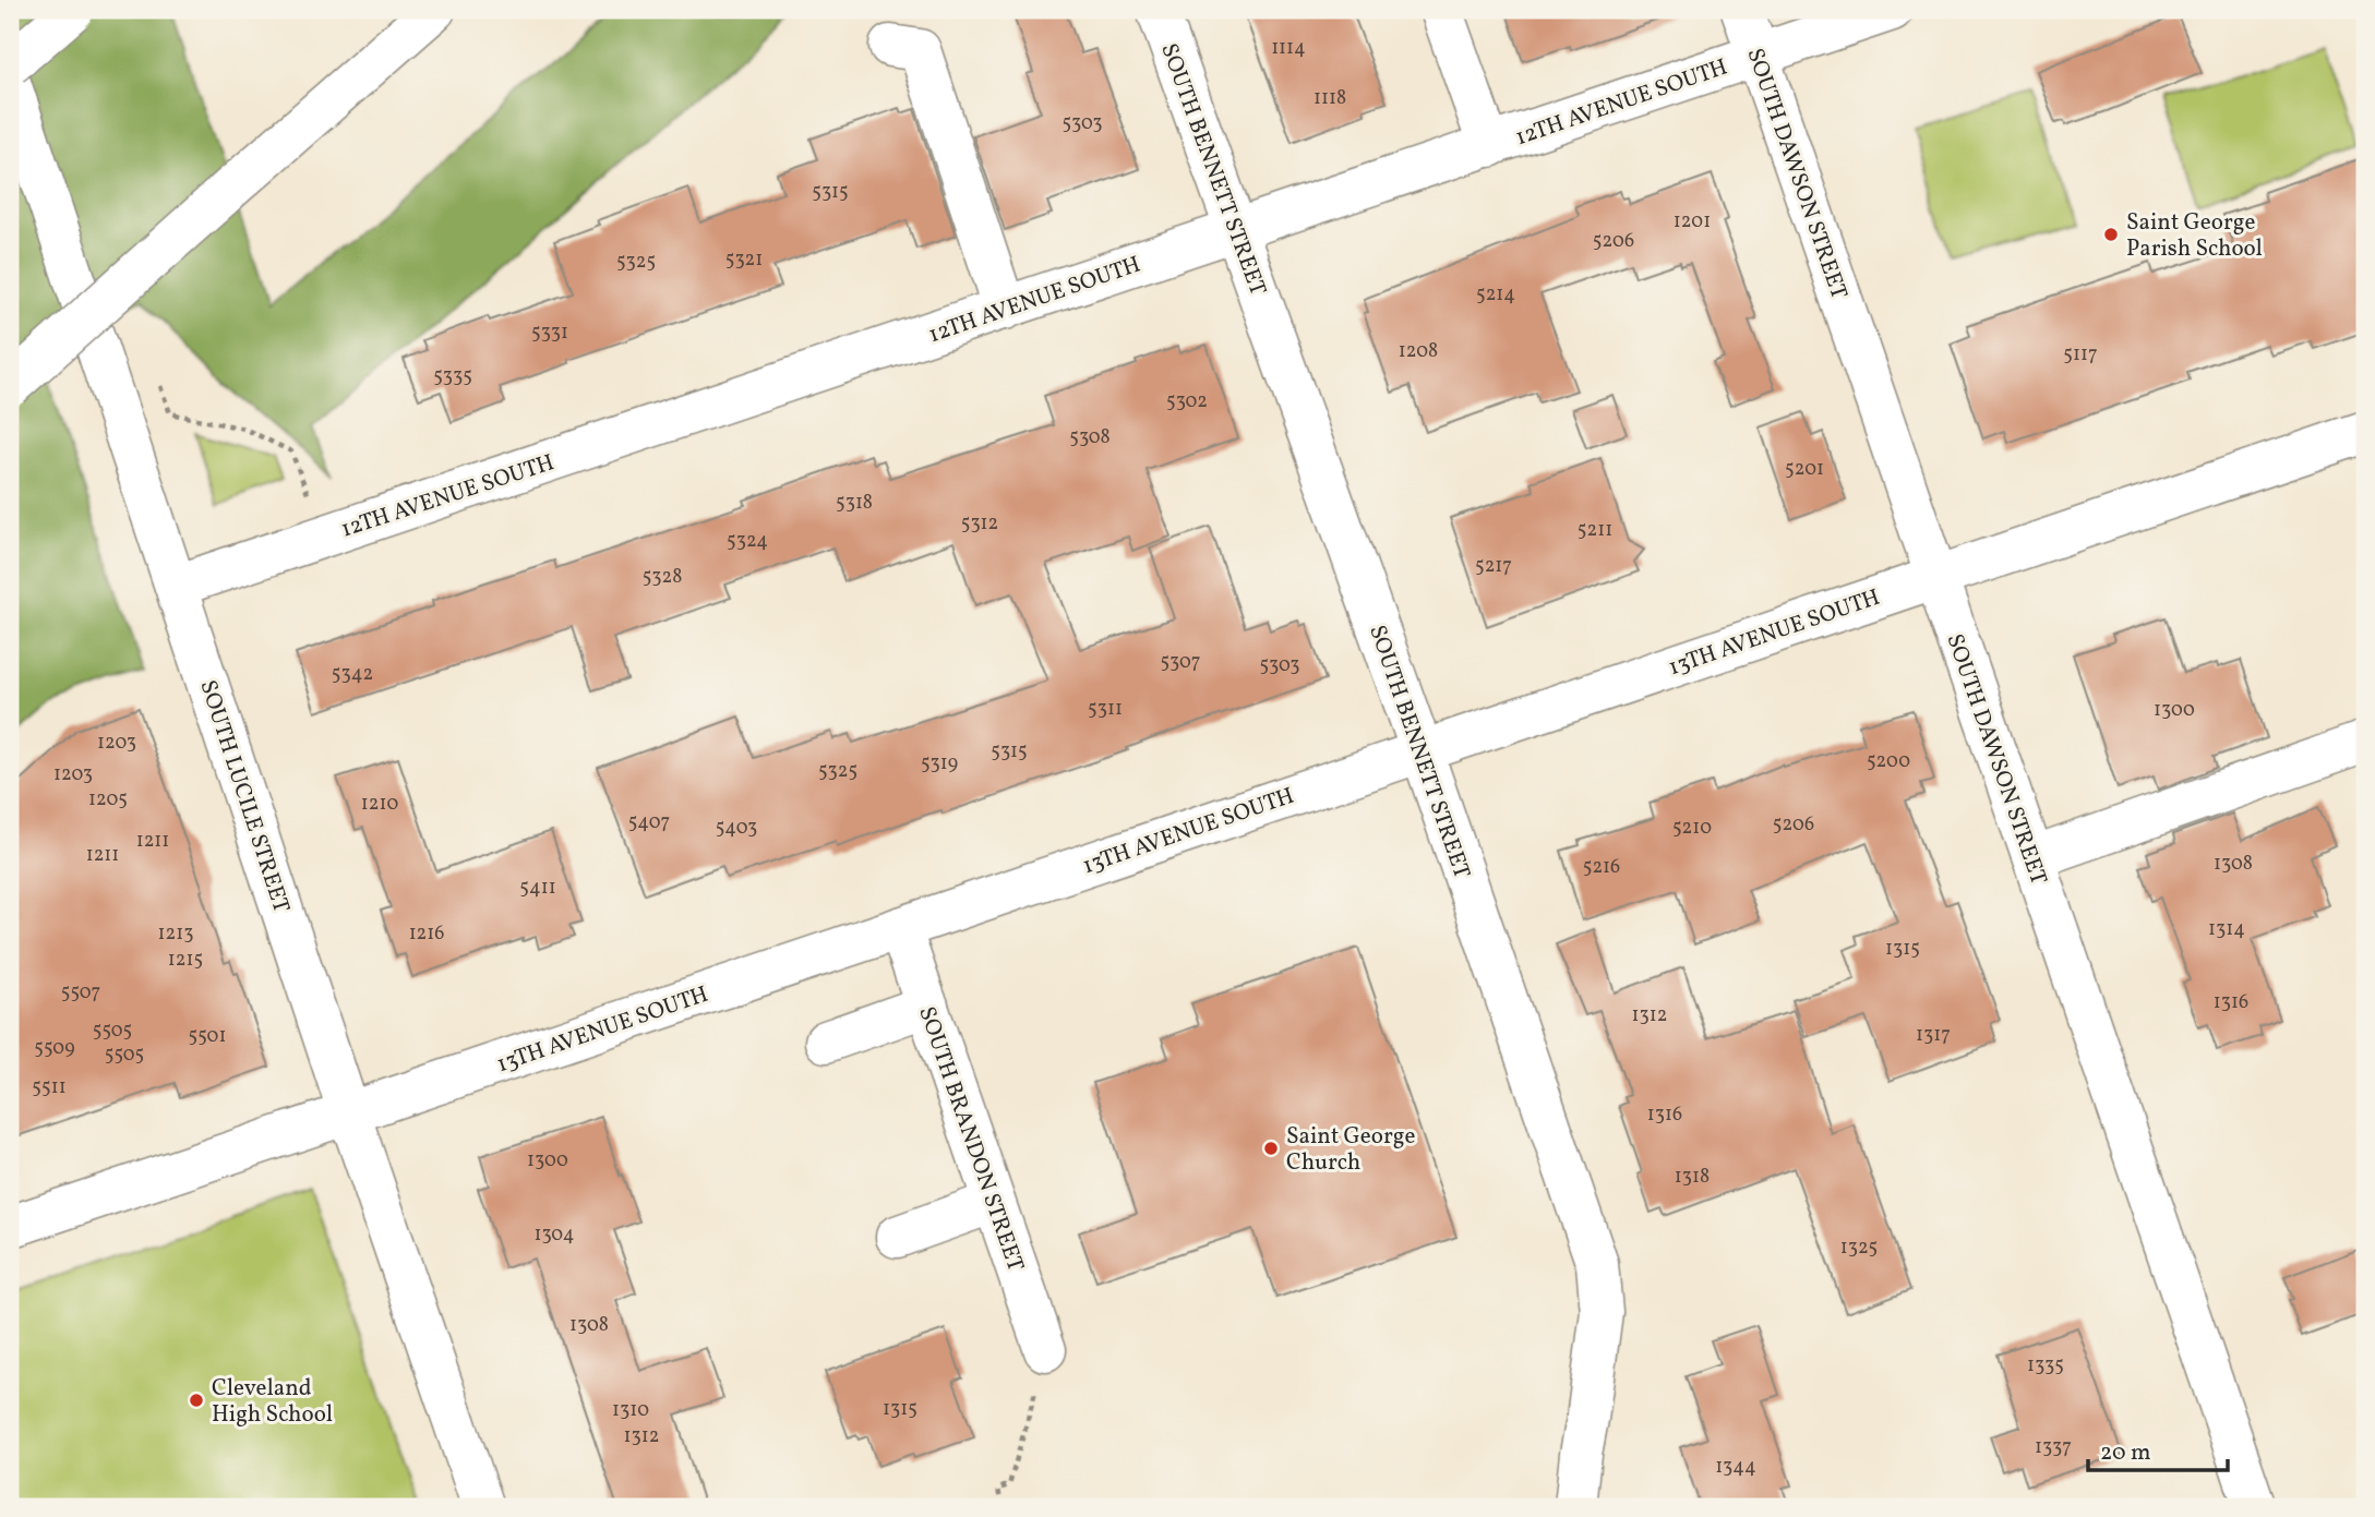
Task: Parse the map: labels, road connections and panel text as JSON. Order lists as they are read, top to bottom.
{
  "streets": {
    "main road": [
      "12TH AVENUE SOUTH",
      "SOUTH BENNETT STREET",
      "SOUTH DAWSON STREET",
      "13TH AVENUE SOUTH",
      "SOUTH LUCILE STREET",
      "SOUTH BRANDON STREET"
    ]
  },
  "crossings": [
    ["12TH AVENUE SOUTH", "SOUTH BENNETT STREET"],
    ["12TH AVENUE SOUTH", "SOUTH DAWSON STREET"],
    ["12TH AVENUE SOUTH", "SOUTH LUCILE STREET"],
    ["SOUTH BENNETT STREET", "13TH AVENUE SOUTH"],
    ["SOUTH DAWSON STREET", "13TH AVENUE SOUTH"],
    ["13TH AVENUE SOUTH", "SOUTH LUCILE STREET"],
    ["13TH AVENUE SOUTH", "SOUTH BRANDON STREET"]
  ],
  "places": ["Saint George Parish School", "Saint George Church", "Cleveland High School"],
  "house_numbers": [
    "1114",
    "1118",
    "5303",
    "5315",
    "1201",
    "5206",
    "5321",
    "5325",
    "5214",
    "5331",
    "1208",
    "5117",
    "5335",
    "5302",
    "5308",
    "5201",
    "5318",
    "5312",
    "5211",
    "5324",
    "5217",
    "5328",
    "5307",
    "5303",
    "5342",
    "5311",
    "1300",
    "1203",
    "5315",
    "5200",
    "5319",
    "5325",
    "1203",
    "1205",
    "1210",
    "5407",
    "5206",
    "5403",
    "5210",
    "1211",
    "1211",
    "1308",
    "5216",
    "5411",
    "1314",
    "1213",
    "1216",
    "1315",
    "1215",
    "5507",
    "1316",
    "1312",
    "5505",
    "1317",
    "5501",
    "5509",
    "5505",
    "5511",
    "1316",
    "1300",
    "1318",
    "1304",
    "1325",
    "1308",
    "1335",
    "1315",
    "1310",
    "1312",
    "1337",
    "1344"
  ],
  "scale_bar": "20 m"
}
